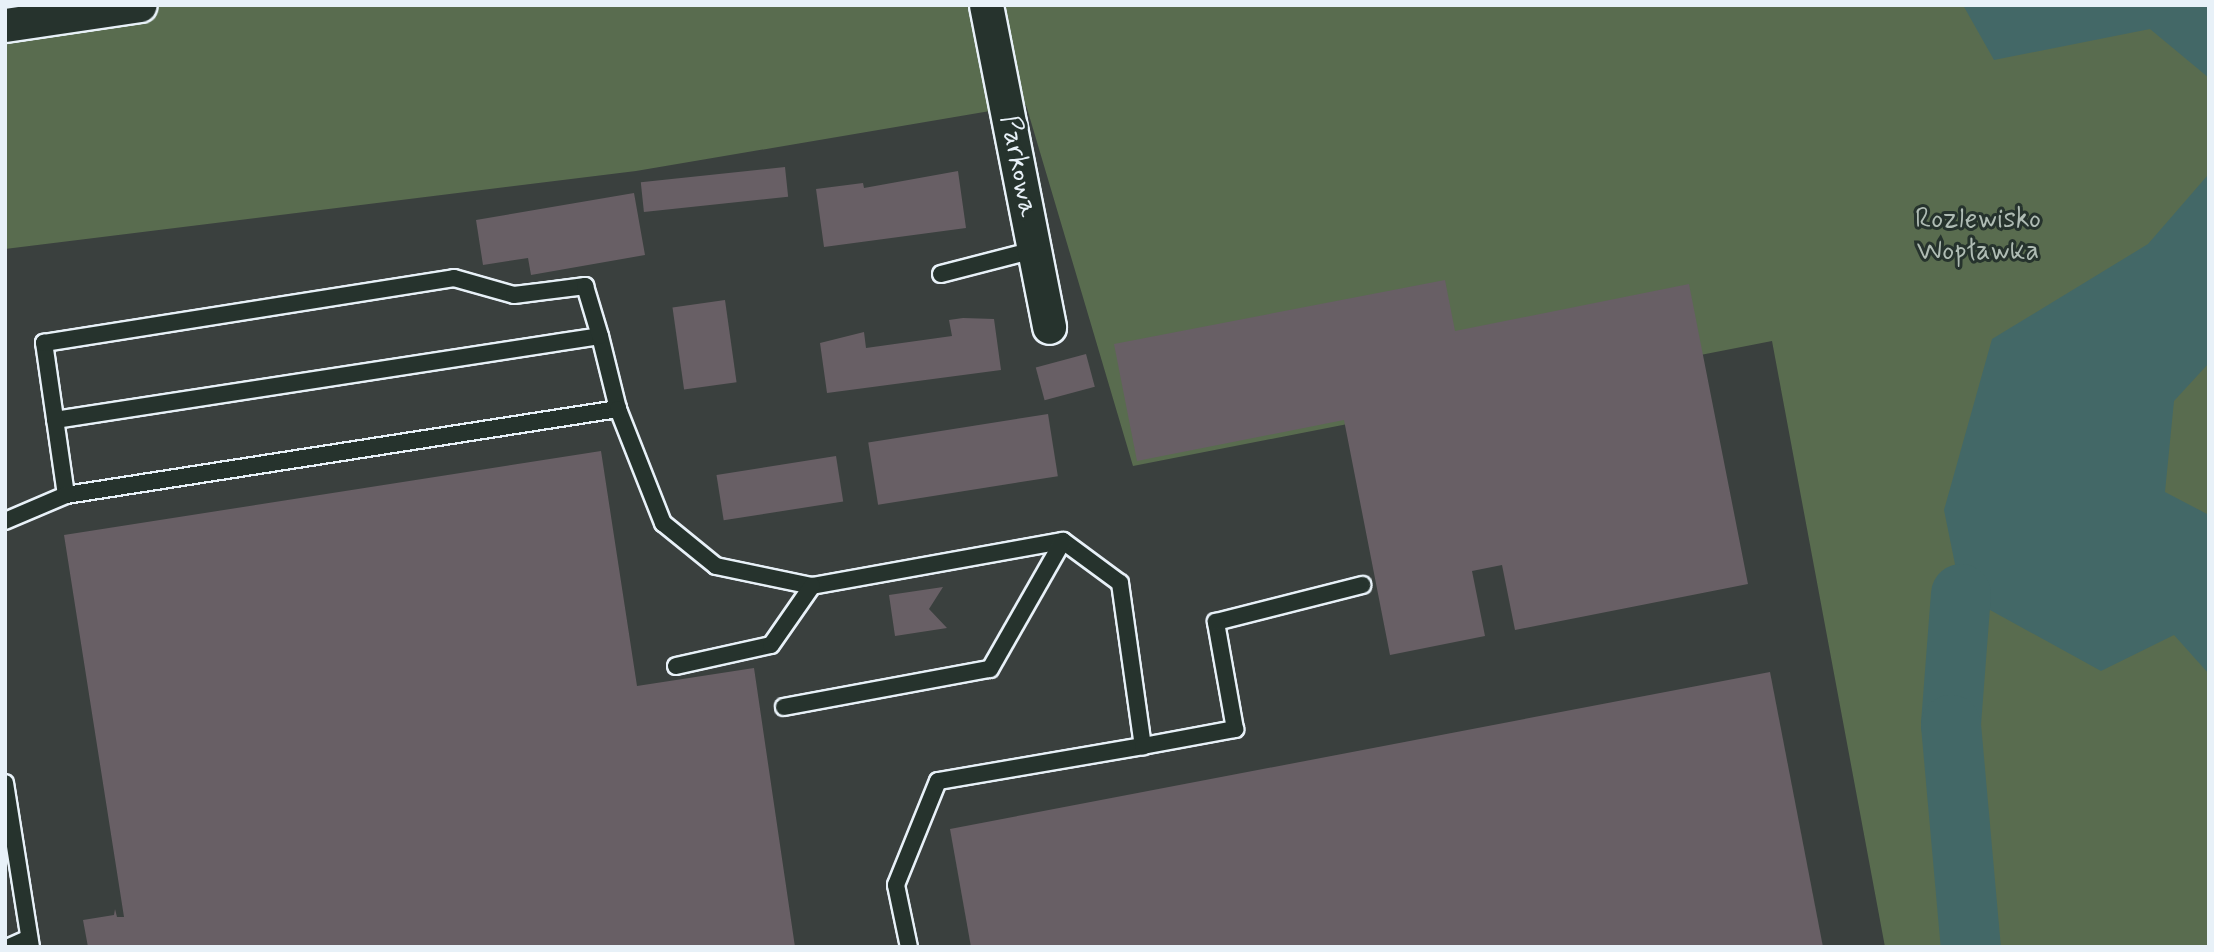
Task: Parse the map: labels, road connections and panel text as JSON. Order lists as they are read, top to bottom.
{
  "streets": {
    "street": ["Parkowa"]
  },
  "parks": ["Rozlewisko Wopławka"]
}
